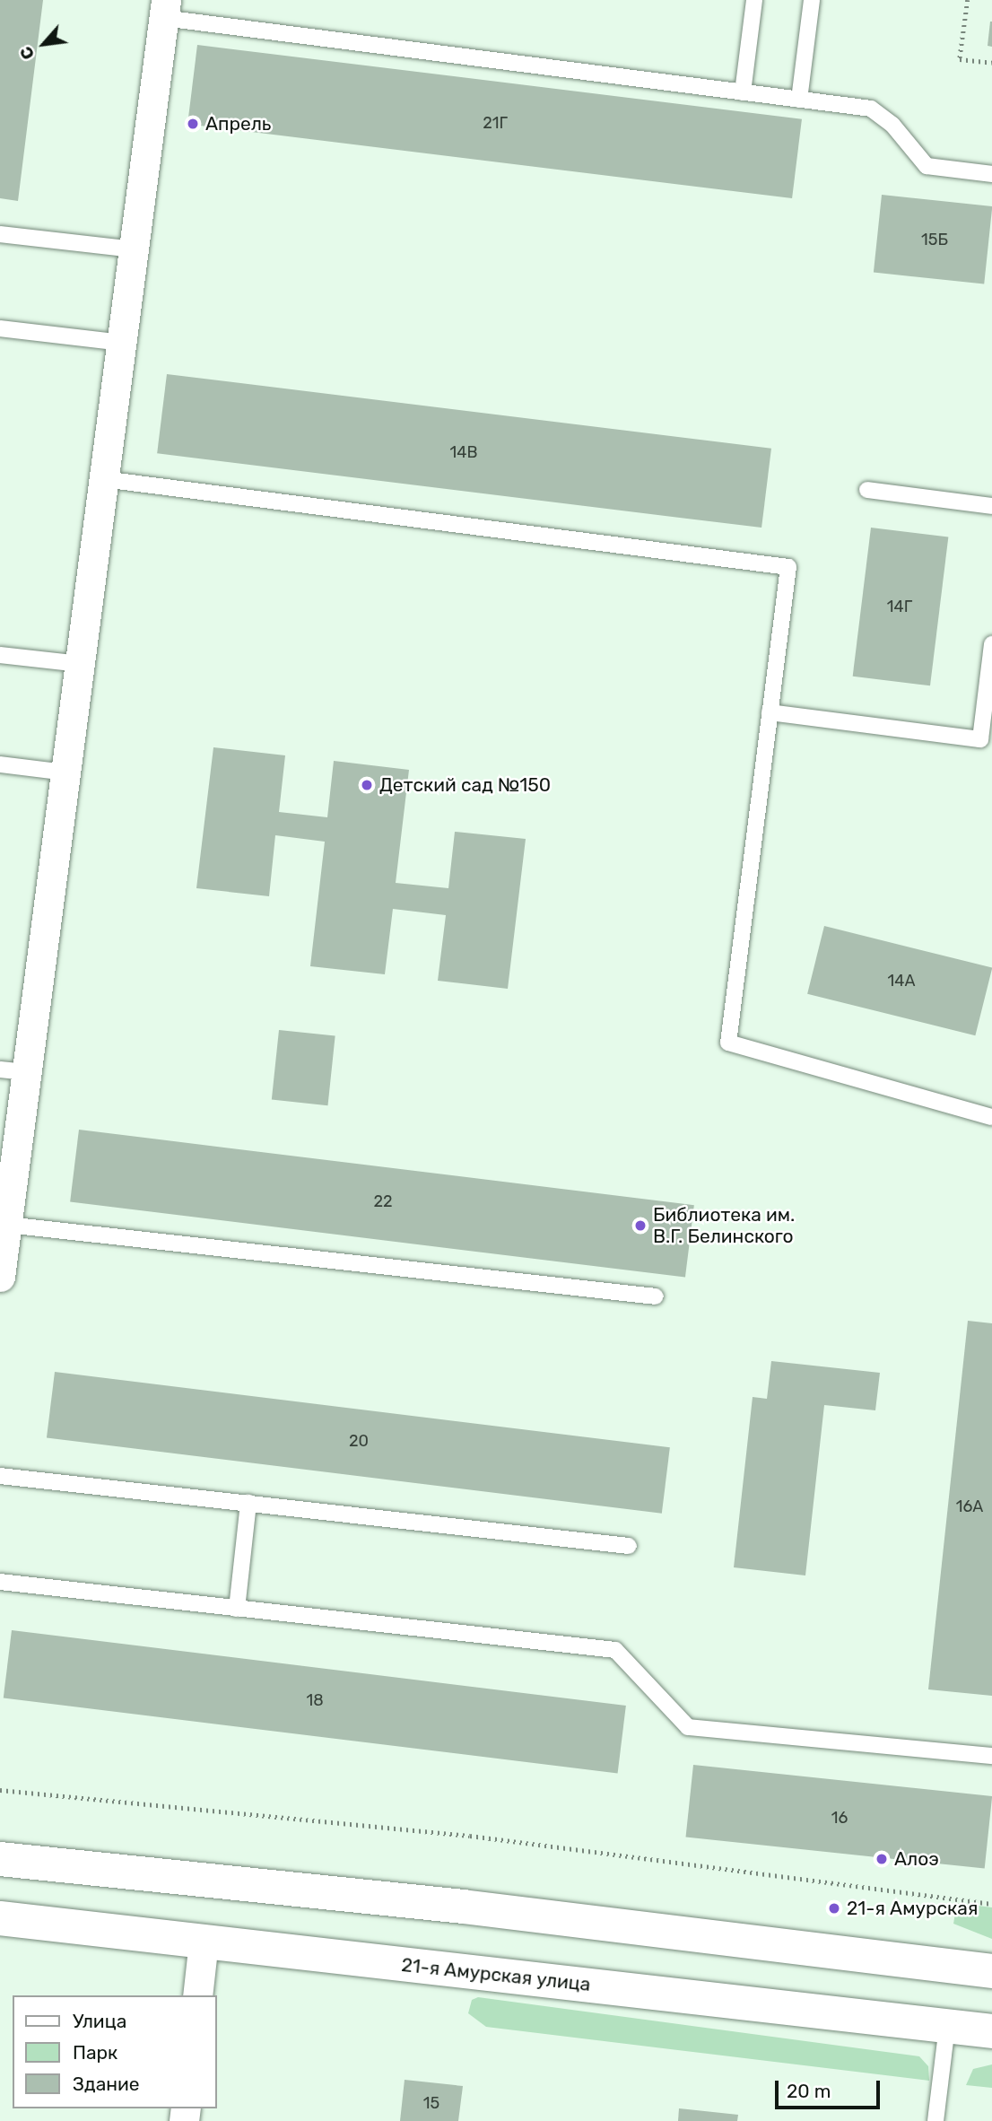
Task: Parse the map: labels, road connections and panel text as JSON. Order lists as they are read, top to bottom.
{
  "streets": {
    "main road": ["21-я Амурская улица"]
  },
  "places": [
    "Апрель",
    "Детский сад №150",
    "Библиотека им. В.Г. Белинского",
    "Алоэ",
    "21-я Амурская"
  ],
  "house_numbers": [
    "21Г",
    "15Б",
    "14В",
    "14Г",
    "14А",
    "22",
    "20",
    "16А",
    "18",
    "16",
    "15"
  ],
  "legend": ["Улица", "Парк", "Здание"],
  "scale_bar": "20 m",
  "north": "bottom left"
}
